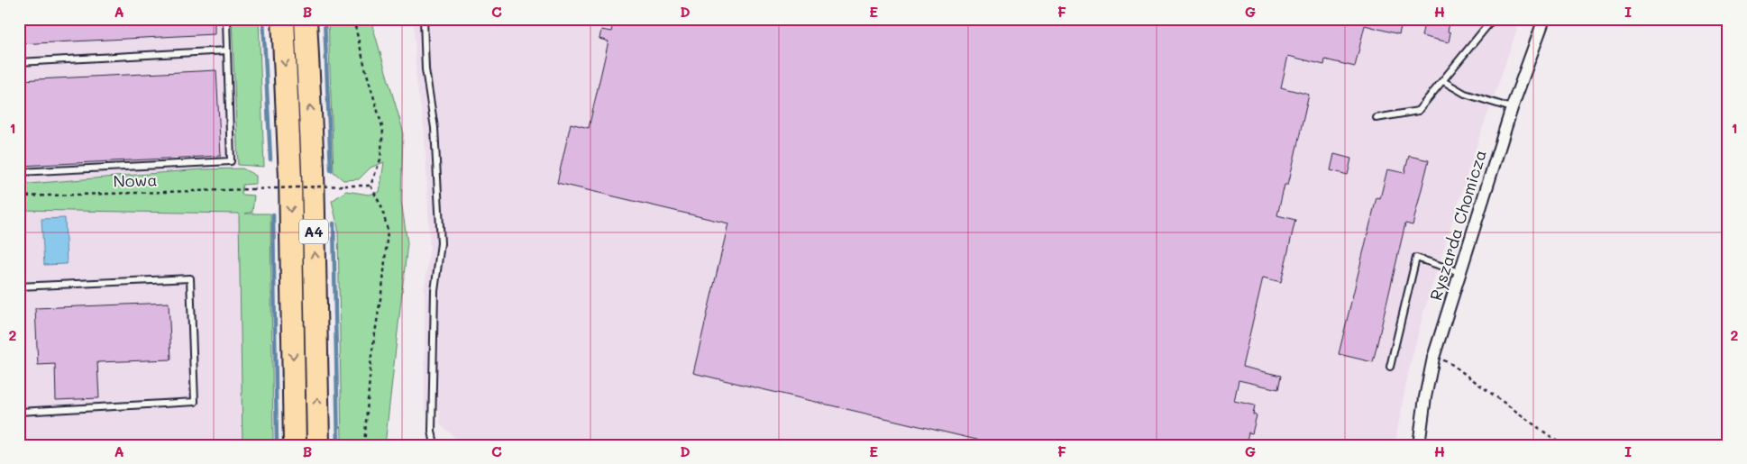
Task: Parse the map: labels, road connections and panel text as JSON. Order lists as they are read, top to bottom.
{
  "streets": {
    "highway": ["A4"],
    "street": ["Ryszarda Chomicza"],
    "path": ["Nowa"]
  },
  "grid": {
    "columns": [
      "A",
      "B",
      "C",
      "D",
      "E",
      "F",
      "G",
      "H",
      "I"
    ],
    "rows": ["1", "2"]
  }
}
